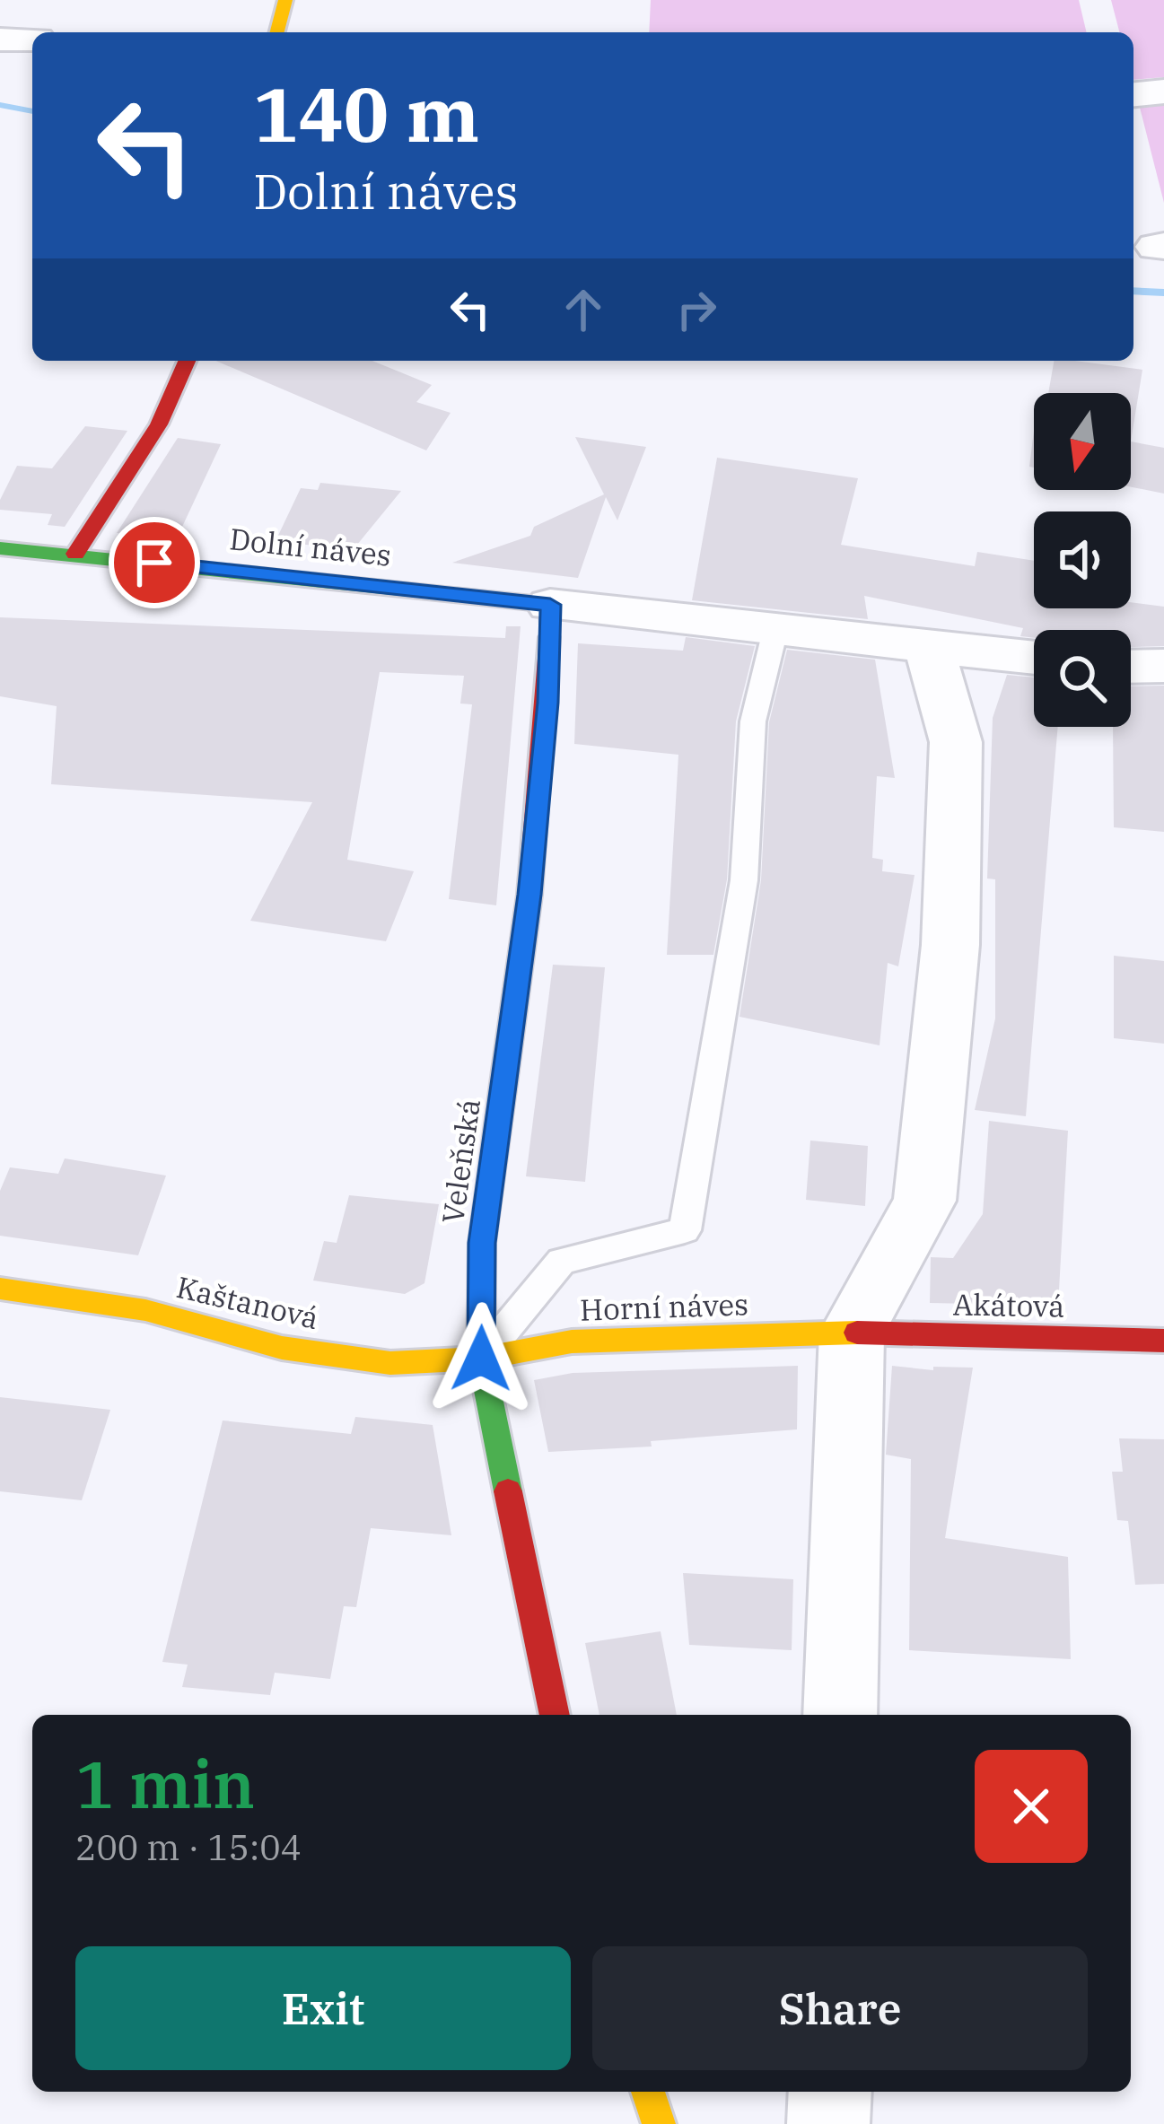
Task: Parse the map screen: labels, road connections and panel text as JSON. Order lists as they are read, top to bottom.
{
  "streets": {
    "street": [
      "Dolní náves",
      "Veleňská",
      "Kaštanová",
      "Akátová",
      "Horní náves"
    ]
  },
  "crossings": [
    ["Dolní náves", "Veleňská"],
    ["Veleňská", "Kaštanová"],
    ["Veleňská", "Horní náves"],
    ["Kaštanová", "Horní náves"],
    ["Akátová", "Horní náves"]
  ],
  "north": "bottom",
  "page": {
    "turn": ["140 m", "Dolní náves"],
    "heading": ["1 min", "200 m · 15:04"],
    "buttons": ["Exit", "Share"]
  }
}
